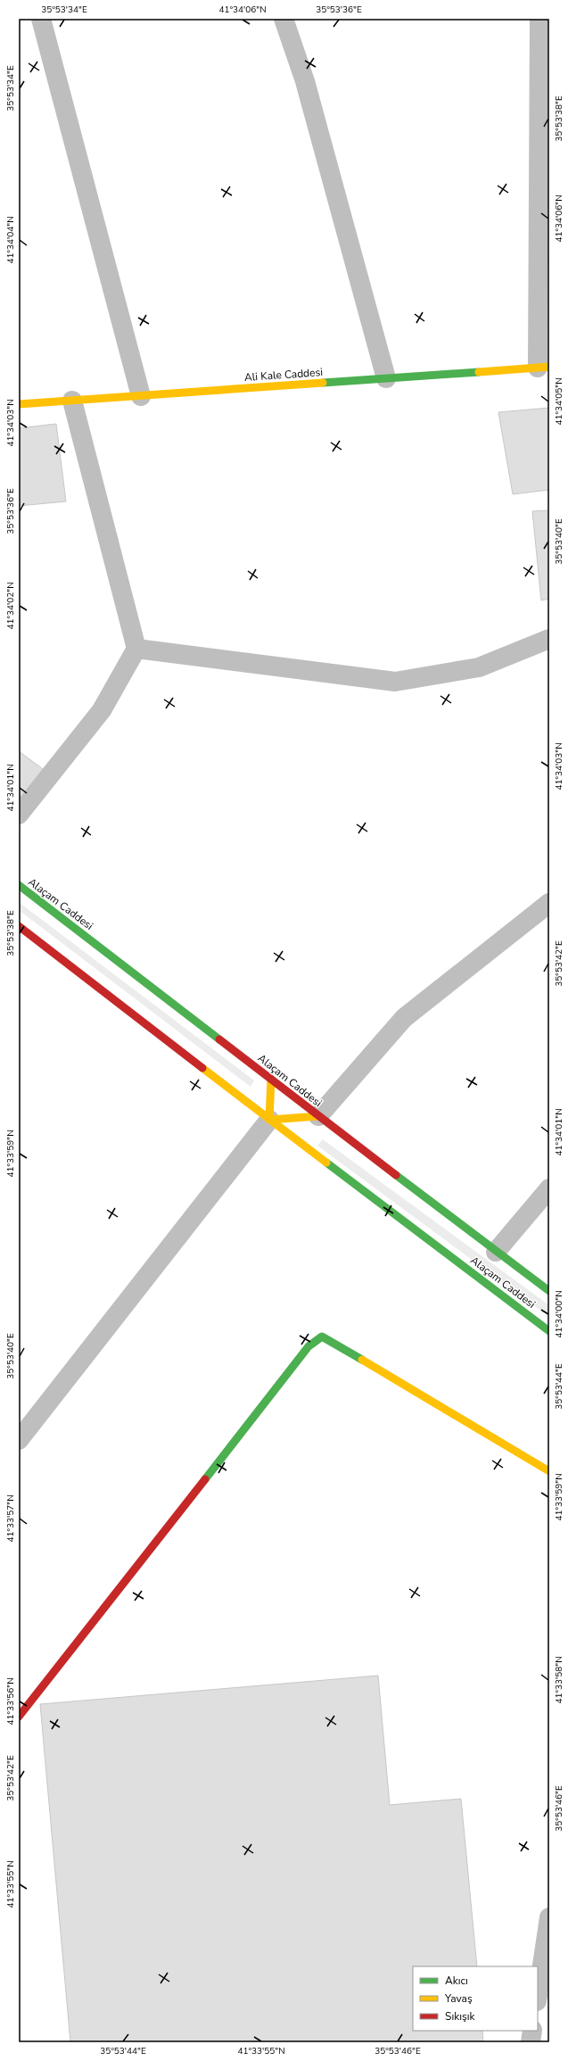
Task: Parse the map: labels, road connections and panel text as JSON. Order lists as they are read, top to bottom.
{
  "streets": {
    "main road": ["Ali Kale Caddesi", "Alaçam Caddesi"]
  },
  "legend": ["Akıcı", "Yavaş", "Sıkışık"],
  "coordinates": [
    "35°53'34\"E",
    "41°34'06\"N",
    "35°53'36\"E",
    "35°53'38\"E",
    "41°34'04\"N",
    "41°34'05\"N",
    "41°34'03\"N",
    "35°53'40\"E",
    "41°34'02\"N",
    "41°34'01\"N",
    "35°53'42\"E",
    "41°33'59\"N",
    "41°34'00\"N",
    "35°53'44\"E",
    "41°33'57\"N",
    "41°33'58\"N",
    "41°33'56\"N",
    "35°53'46\"E",
    "41°33'55\"N"
  ]
}
